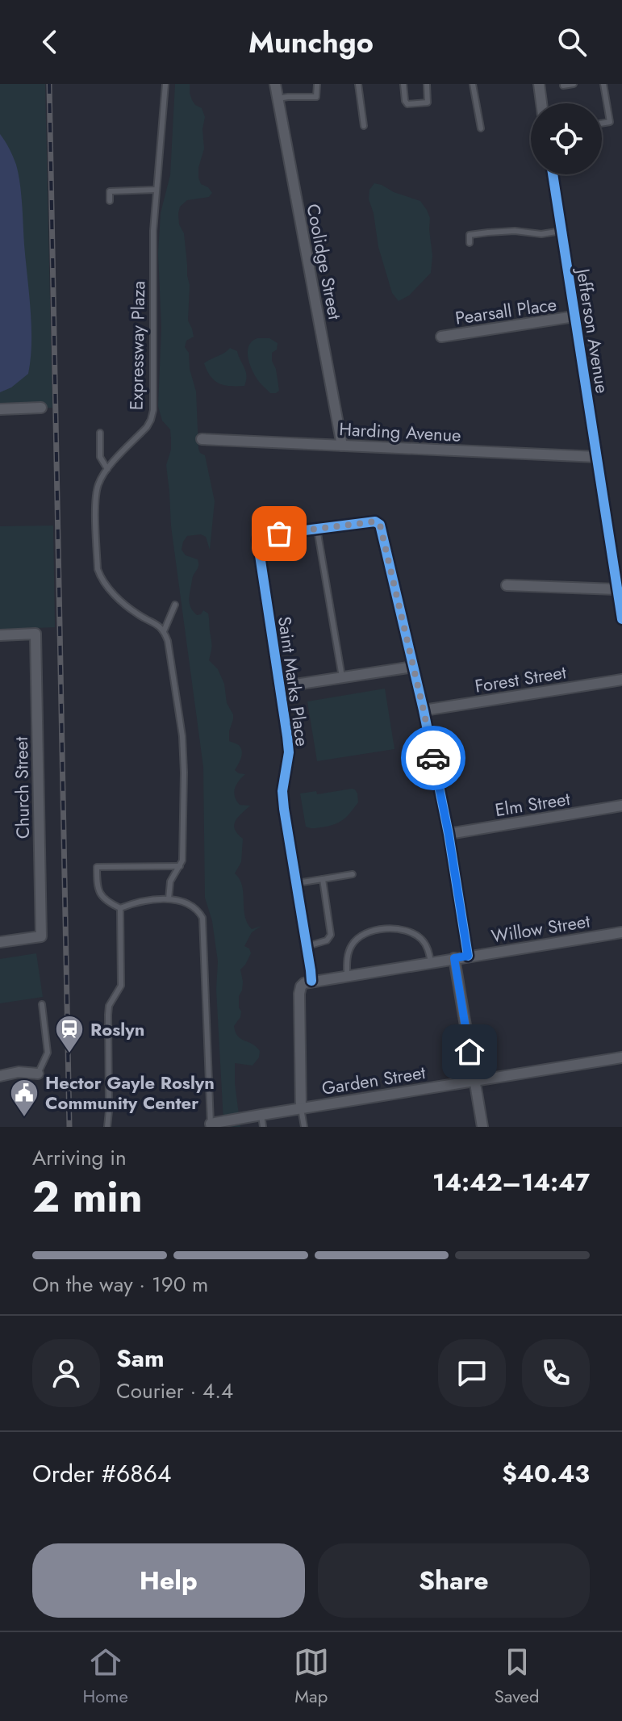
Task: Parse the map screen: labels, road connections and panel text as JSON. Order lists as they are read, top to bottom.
{
  "streets": {
    "street": [
      "Coolidge Street",
      "Pearsall Place",
      "Jefferson Avenue",
      "Harding Avenue",
      "Forest Street",
      "Saint Marks Place",
      "Church Street",
      "Elm Street",
      "Willow Street",
      "Garden Street"
    ],
    "lane": ["Expressway Plaza"]
  },
  "crossings": [
    ["Coolidge Street", "Harding Avenue"],
    ["Pearsall Place", "Jefferson Avenue"],
    ["Jefferson Avenue", "Harding Avenue"],
    ["Saint Marks Place", "Willow Street"]
  ],
  "places": {
    "station": ["Roslyn"],
    "public building": ["Hector Gayle Roslyn Community Center"]
  },
  "page": {
    "header": "Munchgo",
    "heading": ["2 min", "Arriving in", "14:42–14:47"],
    "panel": [
      "Sam",
      "Courier · 4.4",
      "Order #6864",
      "$40.43"
    ],
    "bar": "On the way · 190 m",
    "buttons": ["Help", "Share"],
    "tabs": ["Home", "Map", "Saved"]
  }
}
